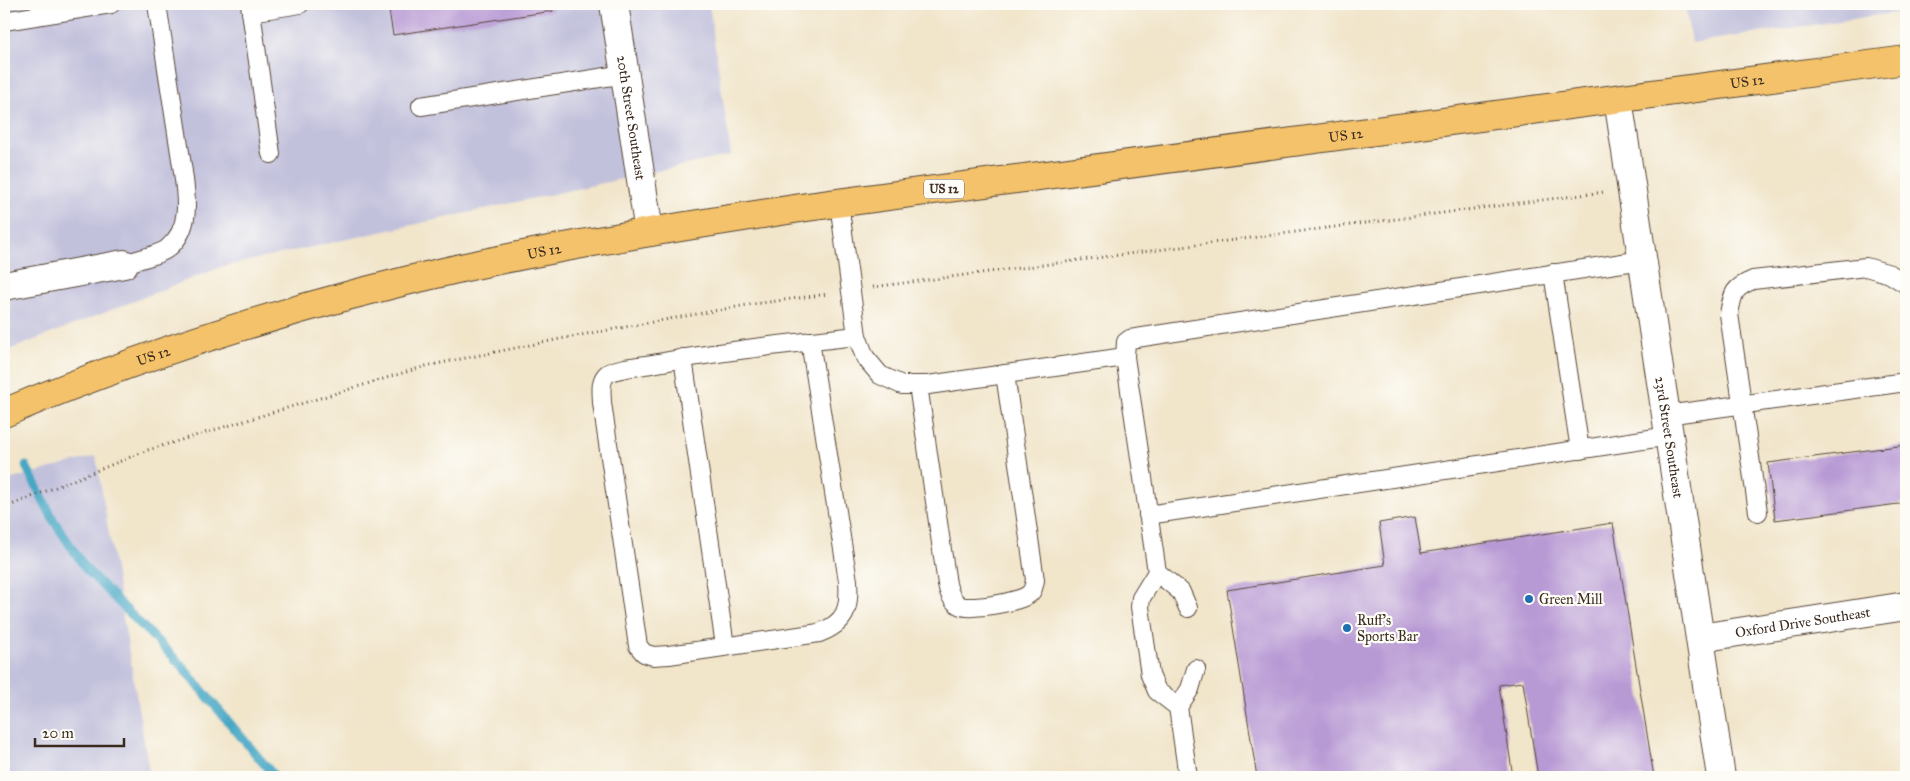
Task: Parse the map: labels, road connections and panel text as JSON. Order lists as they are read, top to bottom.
{
  "streets": {
    "highway": ["US 12"],
    "street": ["20th Street Southeast", "23rd Street Southeast", "Oxford Drive Southeast"]
  },
  "crossings": [
    ["US 12", "20th Street Southeast"],
    ["US 12", "23rd Street Southeast"],
    ["23rd Street Southeast", "Oxford Drive Southeast"]
  ],
  "places": ["Green Mill", "Ruff's Sports Bar"],
  "scale_bar": "20 m"
}
